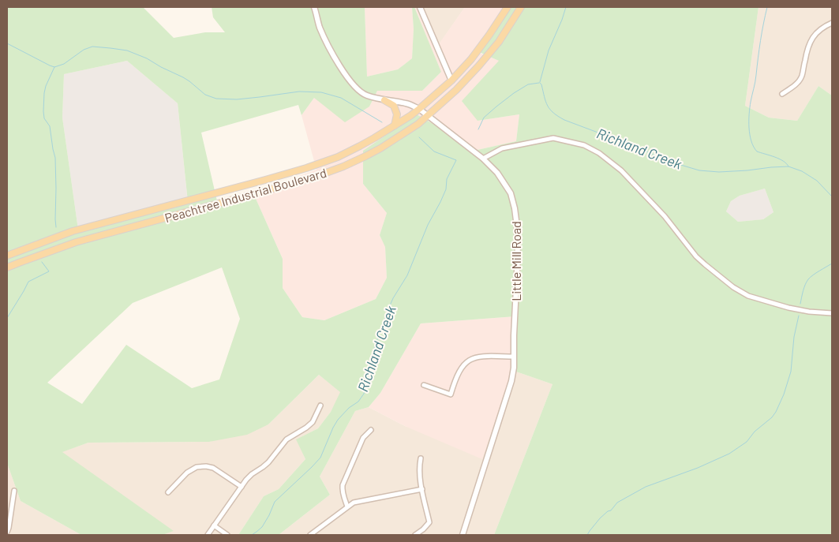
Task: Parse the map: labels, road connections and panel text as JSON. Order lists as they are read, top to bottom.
{
  "streets": {
    "main road": ["Peachtree Industrial Boulevard"],
    "street": ["Little Mill Road"]
  },
  "crossings": [
    ["Peachtree Industrial Boulevard", "Little Mill Road"]
  ],
  "water": ["Richland Creek"]
}
